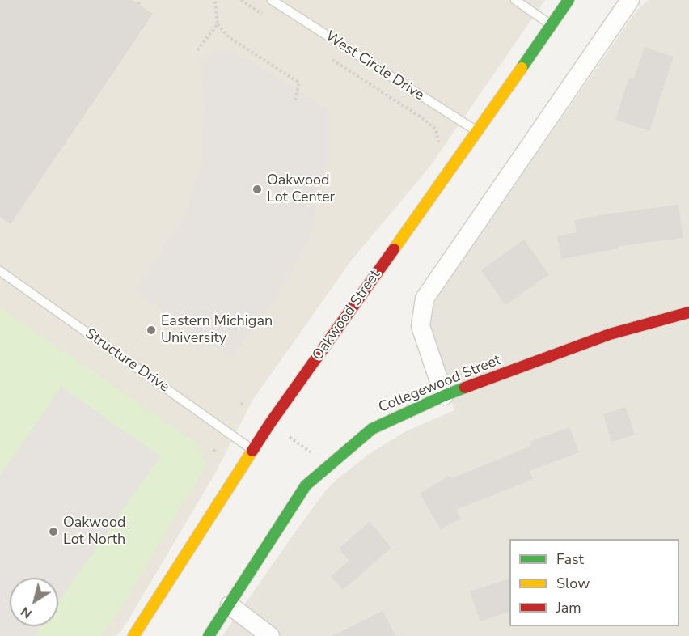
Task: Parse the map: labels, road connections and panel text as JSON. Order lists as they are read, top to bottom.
{
  "streets": {
    "street": ["Oakwood Street", "Collegewood Street"],
    "lane": ["West Circle Drive", "Structure Drive"]
  },
  "crossings": [
    ["West Circle Drive", "Oakwood Street"],
    ["Oakwood Street", "Structure Drive"]
  ],
  "places": ["Oakwood Lot Center", "Eastern Michigan University", "Oakwood Lot North"],
  "legend": ["Fast", "Slow", "Jam"],
  "north": "bottom left"
}
